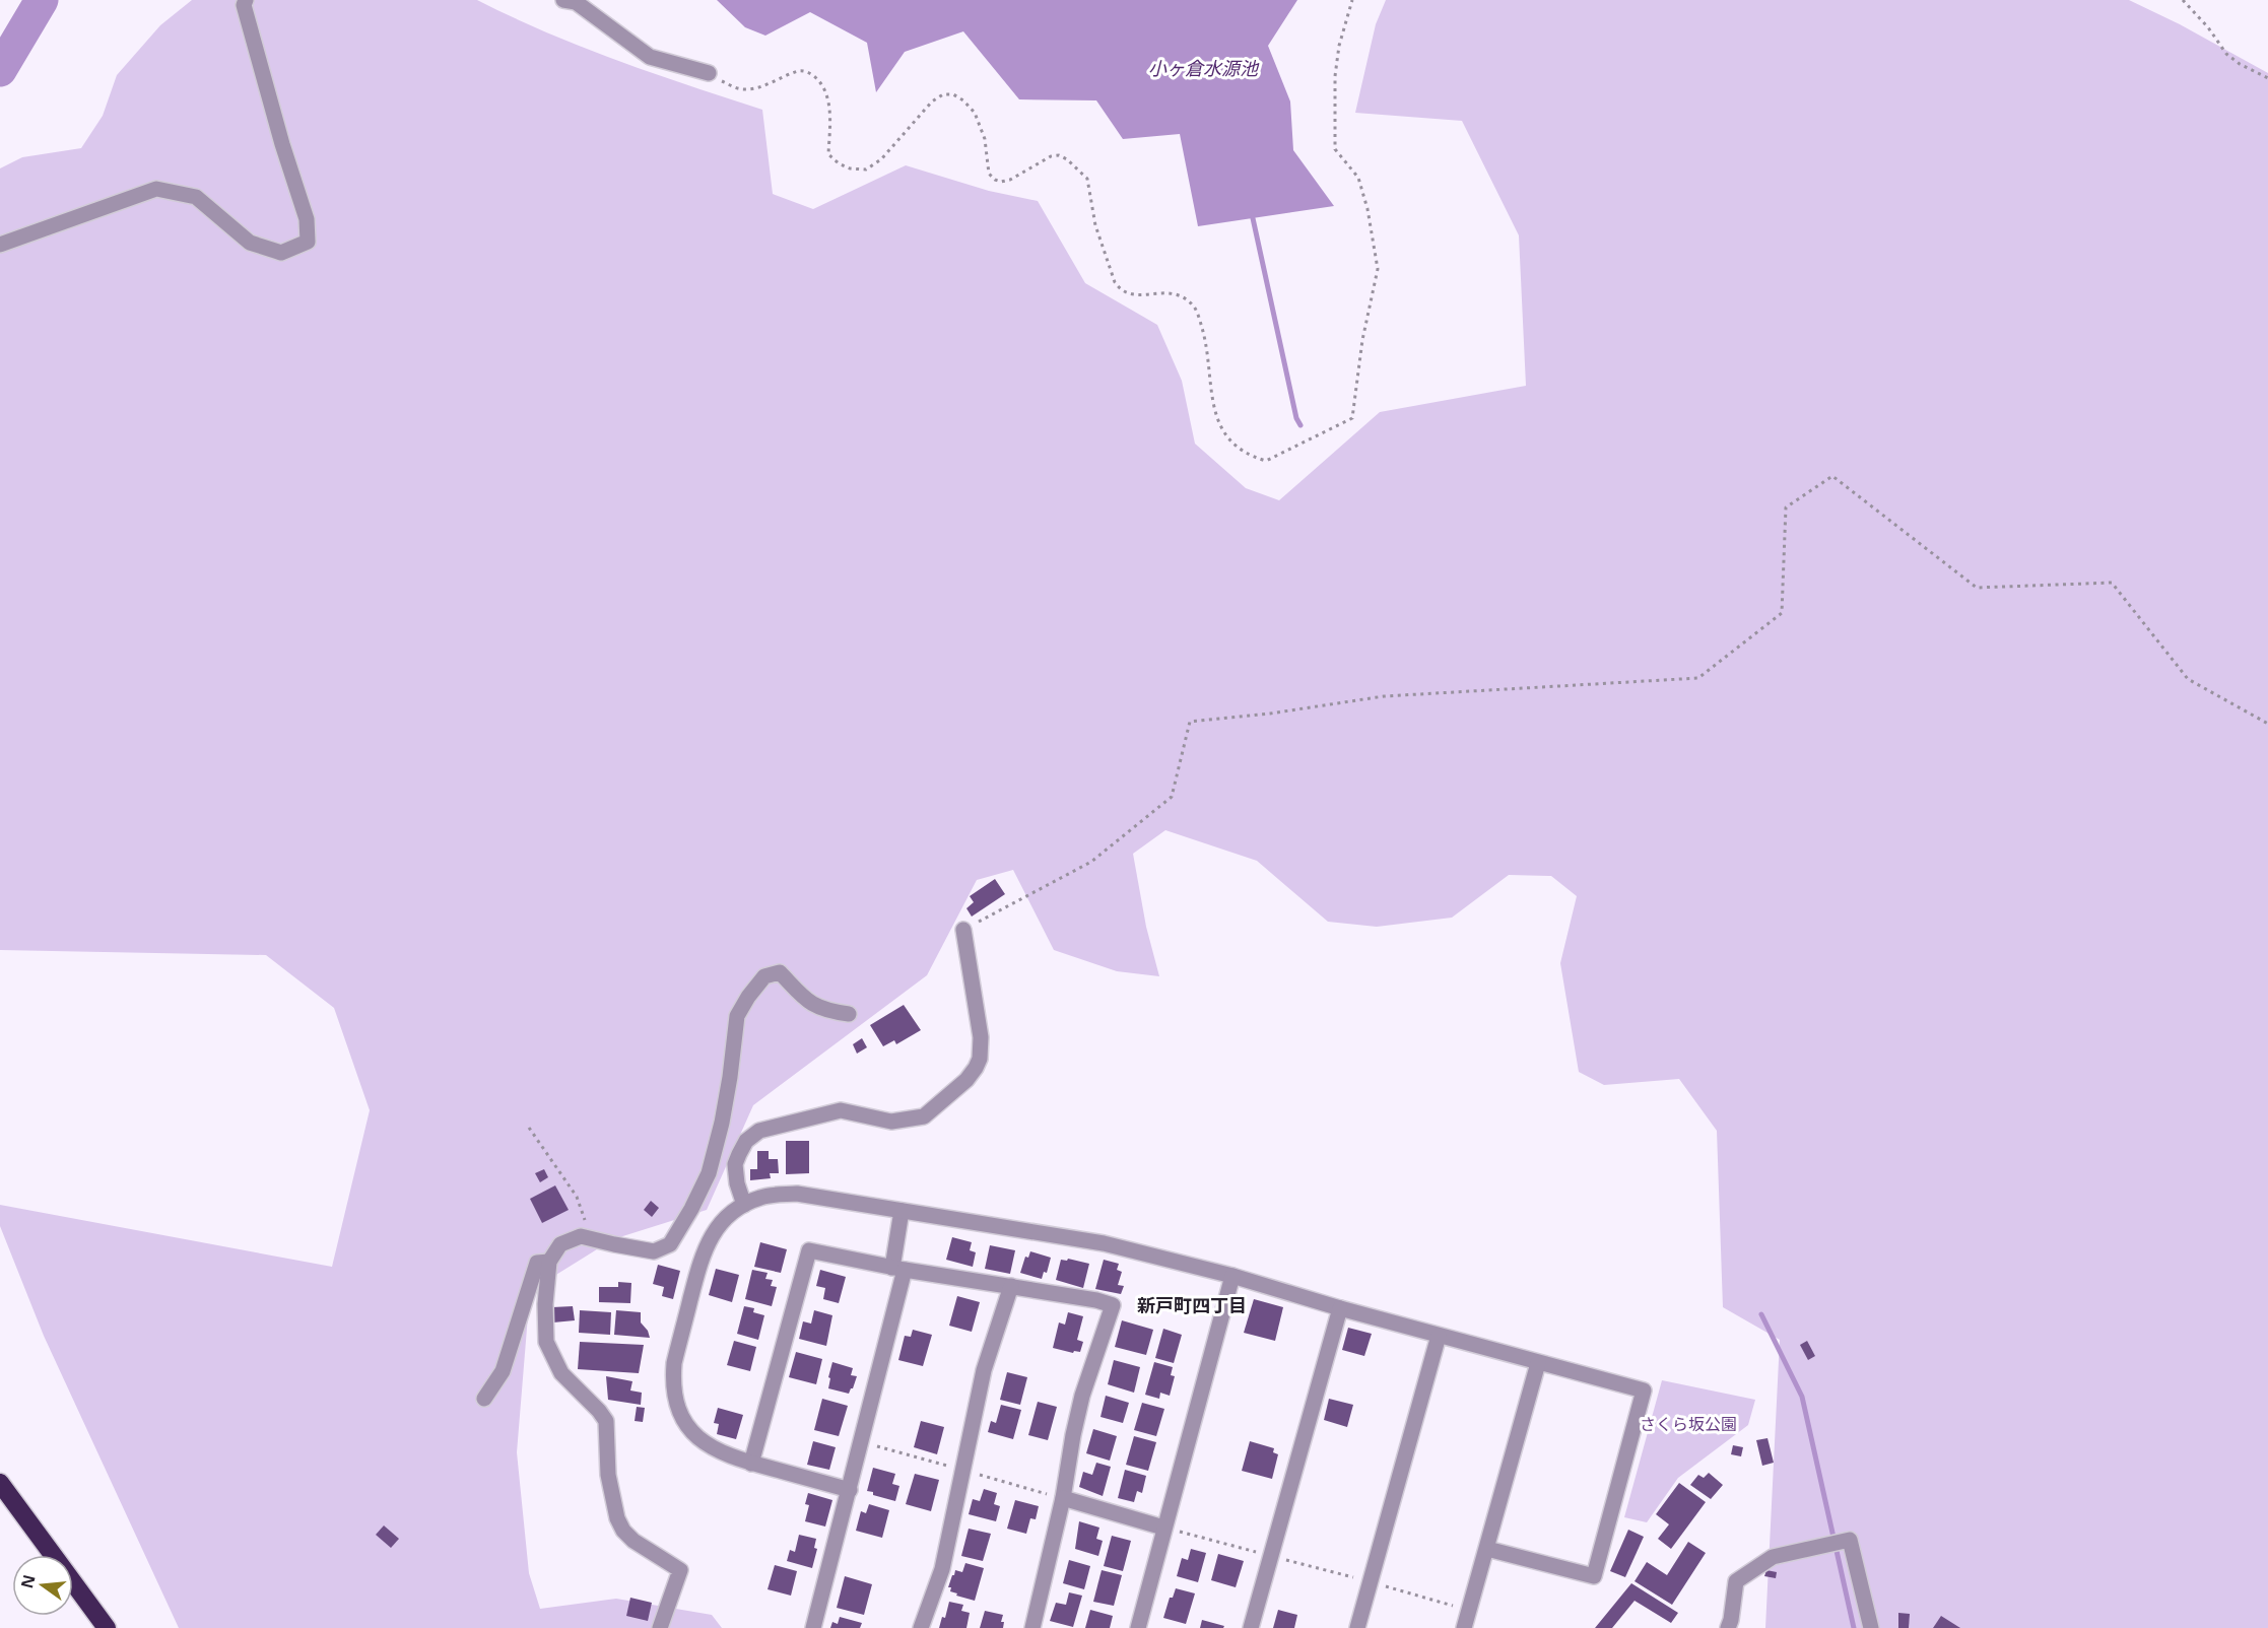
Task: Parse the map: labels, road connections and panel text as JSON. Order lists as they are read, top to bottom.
{
  "districts": ["新戸町四丁目"],
  "water": ["小ヶ倉水源池"],
  "parks": ["さくら坂公園"],
  "north": "left"
}
